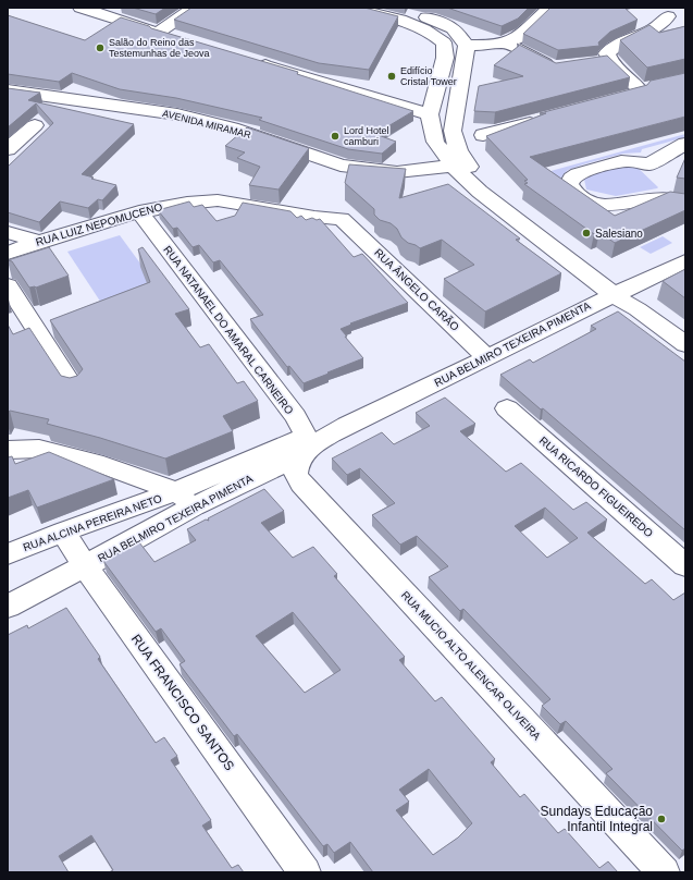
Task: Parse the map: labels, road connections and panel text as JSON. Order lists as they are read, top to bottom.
{
  "streets": {
    "street": [
      "AVENIDA MIRAMAR",
      "RUA LUIZ NEPOMUCENO",
      "RUA ÂNGELO CARÃO",
      "RUA NATANAEL DO AMARAL CARNEIRO",
      "RUA BELMIRO TEXEIRA PIMENTA",
      "RUA RICARDO FIGUEIREDO",
      "RUA ALCINA PEREIRA NETO",
      "RUA MUCIO ALTO ALENCAR OLIVEIRA",
      "RUA FRANCISCO SANTOS"
    ]
  },
  "crossings": [
    ["RUA LUIZ NEPOMUCENO", "RUA ÂNGELO CARÃO"],
    ["RUA LUIZ NEPOMUCENO", "RUA NATANAEL DO AMARAL CARNEIRO"],
    ["RUA ÂNGELO CARÃO", "RUA BELMIRO TEXEIRA PIMENTA"],
    ["RUA NATANAEL DO AMARAL CARNEIRO", "RUA BELMIRO TEXEIRA PIMENTA"],
    ["RUA NATANAEL DO AMARAL CARNEIRO", "RUA MUCIO ALTO ALENCAR OLIVEIRA"],
    ["RUA BELMIRO TEXEIRA PIMENTA", "RUA ALCINA PEREIRA NETO"],
    ["RUA BELMIRO TEXEIRA PIMENTA", "RUA MUCIO ALTO ALENCAR OLIVEIRA"],
    ["RUA BELMIRO TEXEIRA PIMENTA", "RUA FRANCISCO SANTOS"],
    ["RUA ALCINA PEREIRA NETO", "RUA FRANCISCO SANTOS"]
  ],
  "places": [
    "Salão do Reino das Testemunhas de Jeova",
    "Edifício Cristal Tower",
    "Lord Hotel camburi",
    "Salesiano",
    "Sundays Educação Infantil Integral"
  ]
}
